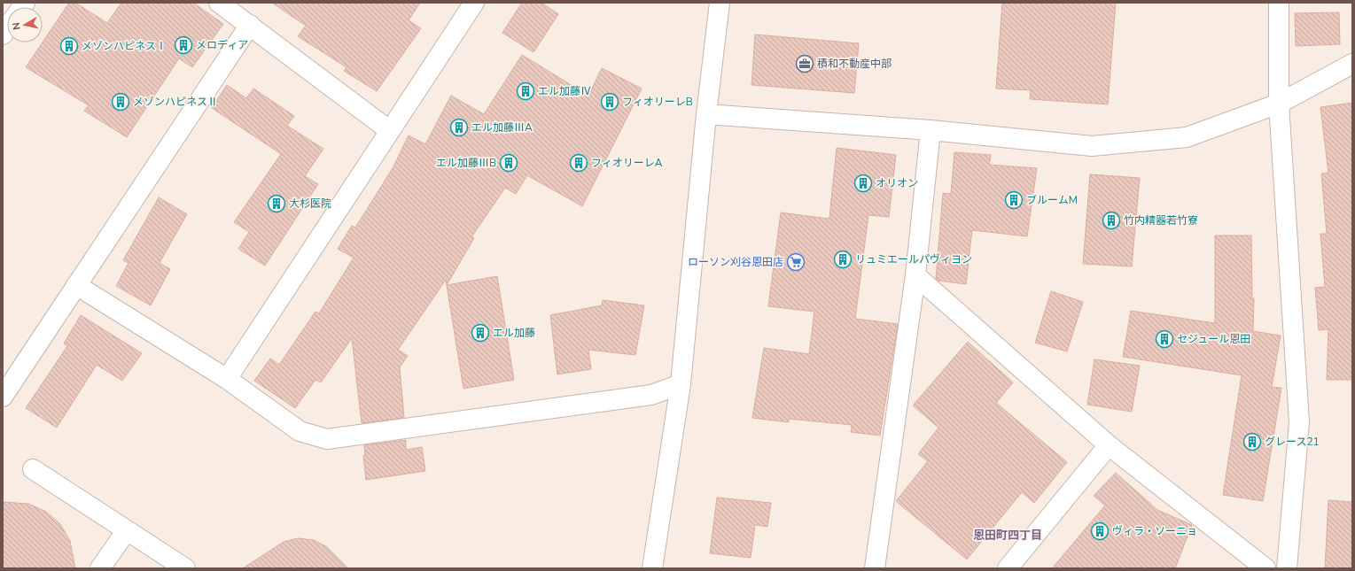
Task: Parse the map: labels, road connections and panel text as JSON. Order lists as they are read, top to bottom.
{
  "districts": ["恩田町四丁目"],
  "places": {
    "building": [
      "メロディア",
      "メゾンハピネスⅠ",
      "エル加藤Ⅳ",
      "メゾンハピネスⅡ",
      "フィオリーレB",
      "エル加藤ⅢA",
      "エル加藤ⅢB",
      "フィオリーレA",
      "オリオン",
      "ブルームM",
      "大杉医院",
      "竹内精器若竹寮",
      "リュミエールパヴィヨン",
      "エル加藤",
      "セジュール恩田",
      "グレース21",
      "ヴィラ・ソーニョ"
    ],
    "office": ["積和不動産中部"],
    "supermarket": ["ローソン刈谷恩田店"]
  },
  "north": "left"
}
